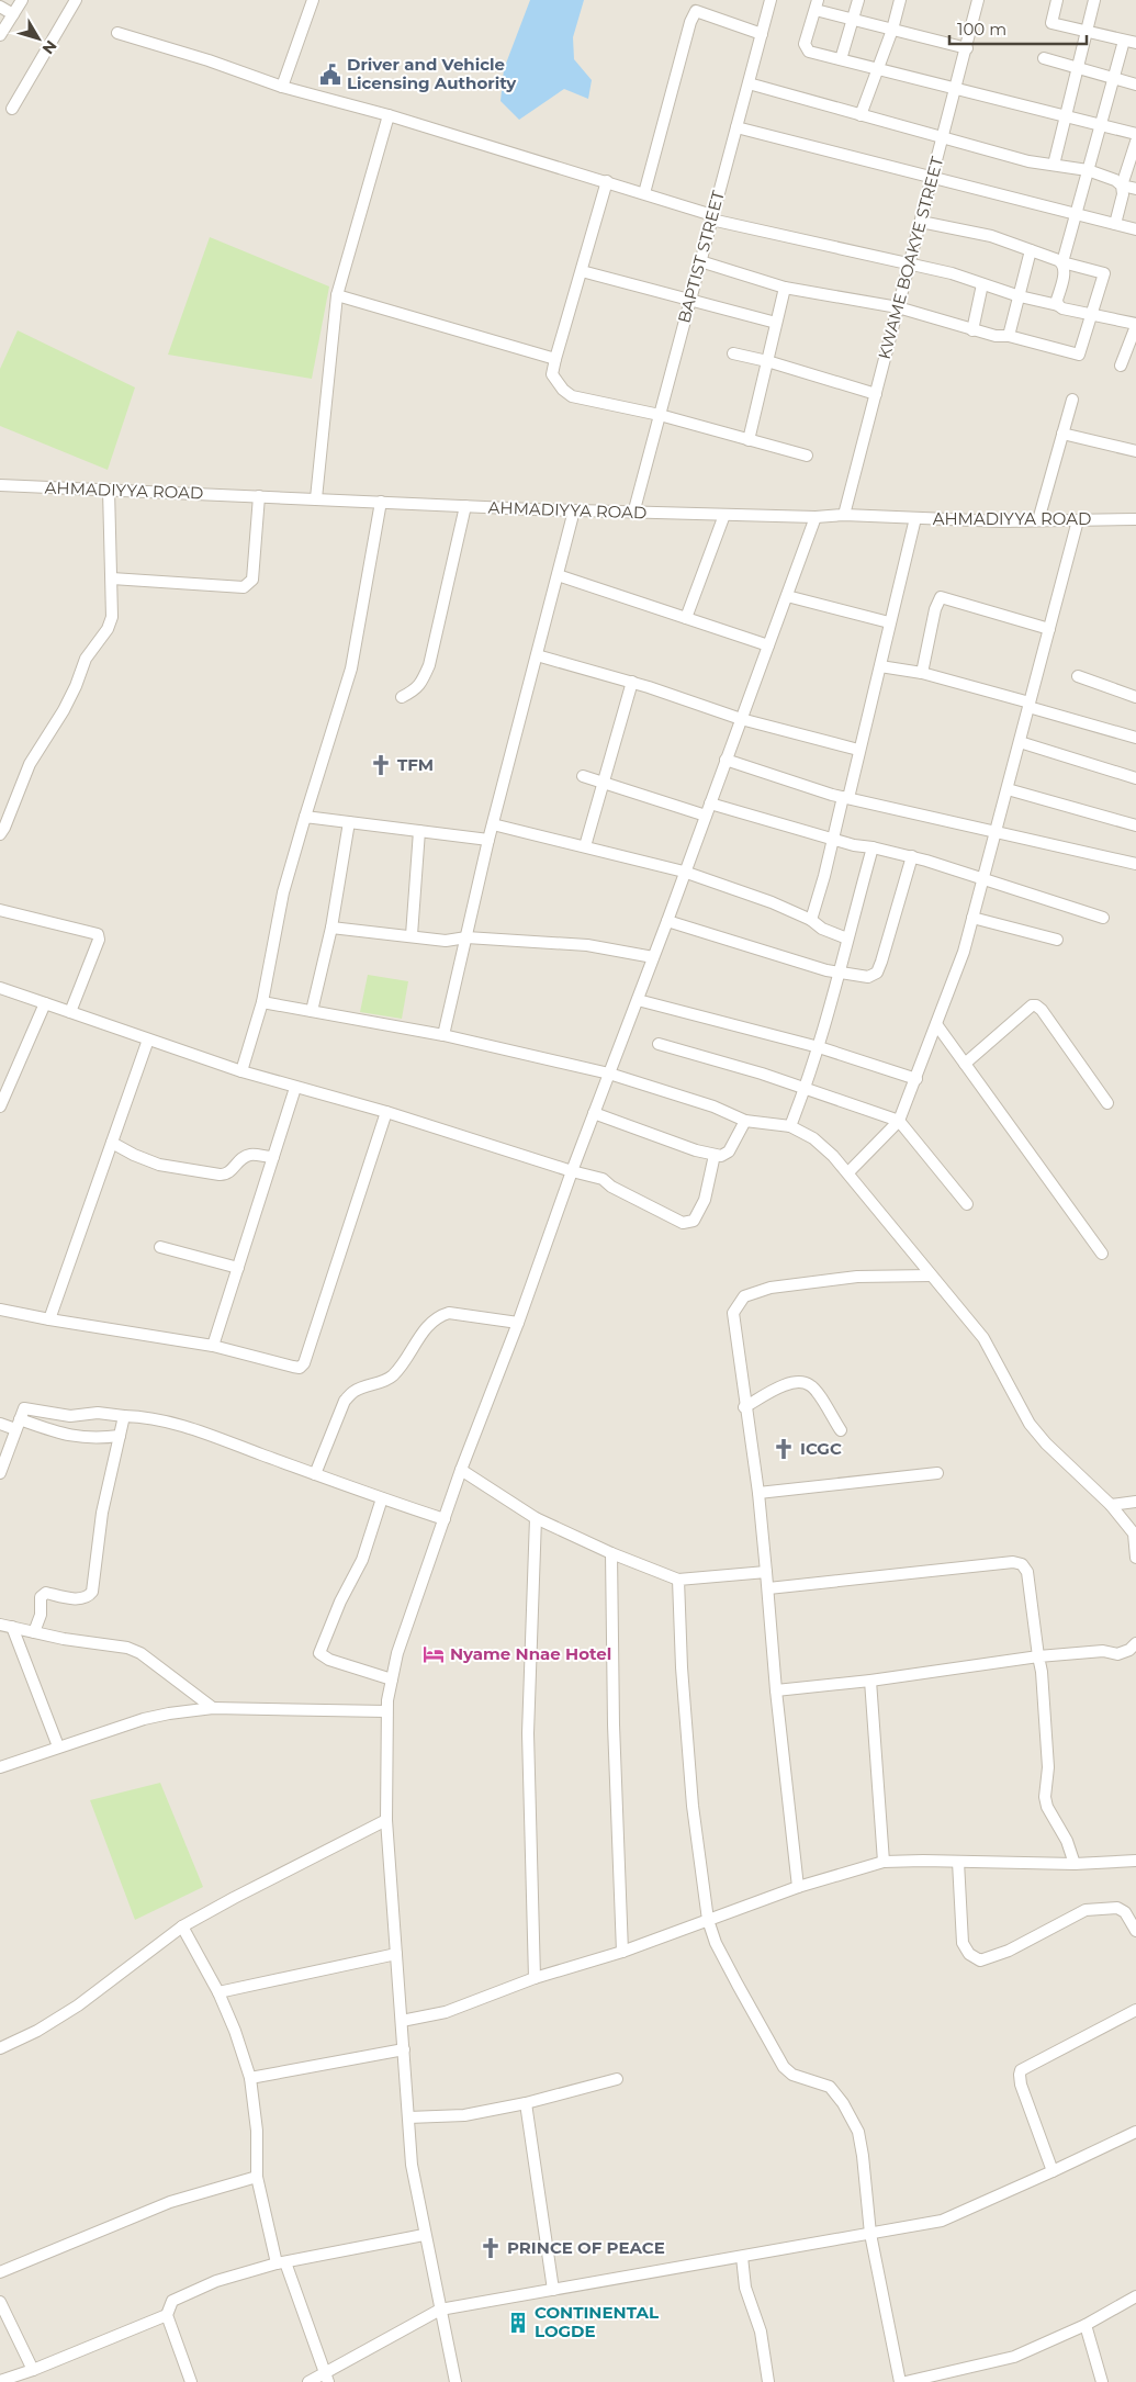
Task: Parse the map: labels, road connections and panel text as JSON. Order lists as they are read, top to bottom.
{
  "streets": {
    "street": ["BAPTIST STREET", "KWAME BOAKYE STREET", "AHMADIYYA ROAD"]
  },
  "crossings": [
    ["BAPTIST STREET", "AHMADIYYA ROAD"],
    ["KWAME BOAKYE STREET", "AHMADIYYA ROAD"]
  ],
  "places": {
    "public building": ["Driver and Vehicle Licensing Authority"],
    "church": ["TFM", "ICGC", "PRINCE OF PEACE"],
    "hotel": ["Nyame Nnae Hotel"],
    "building": ["CONTINENTAL LOGDE"]
  },
  "scale_bar": "100 m",
  "north": "bottom right"
}
